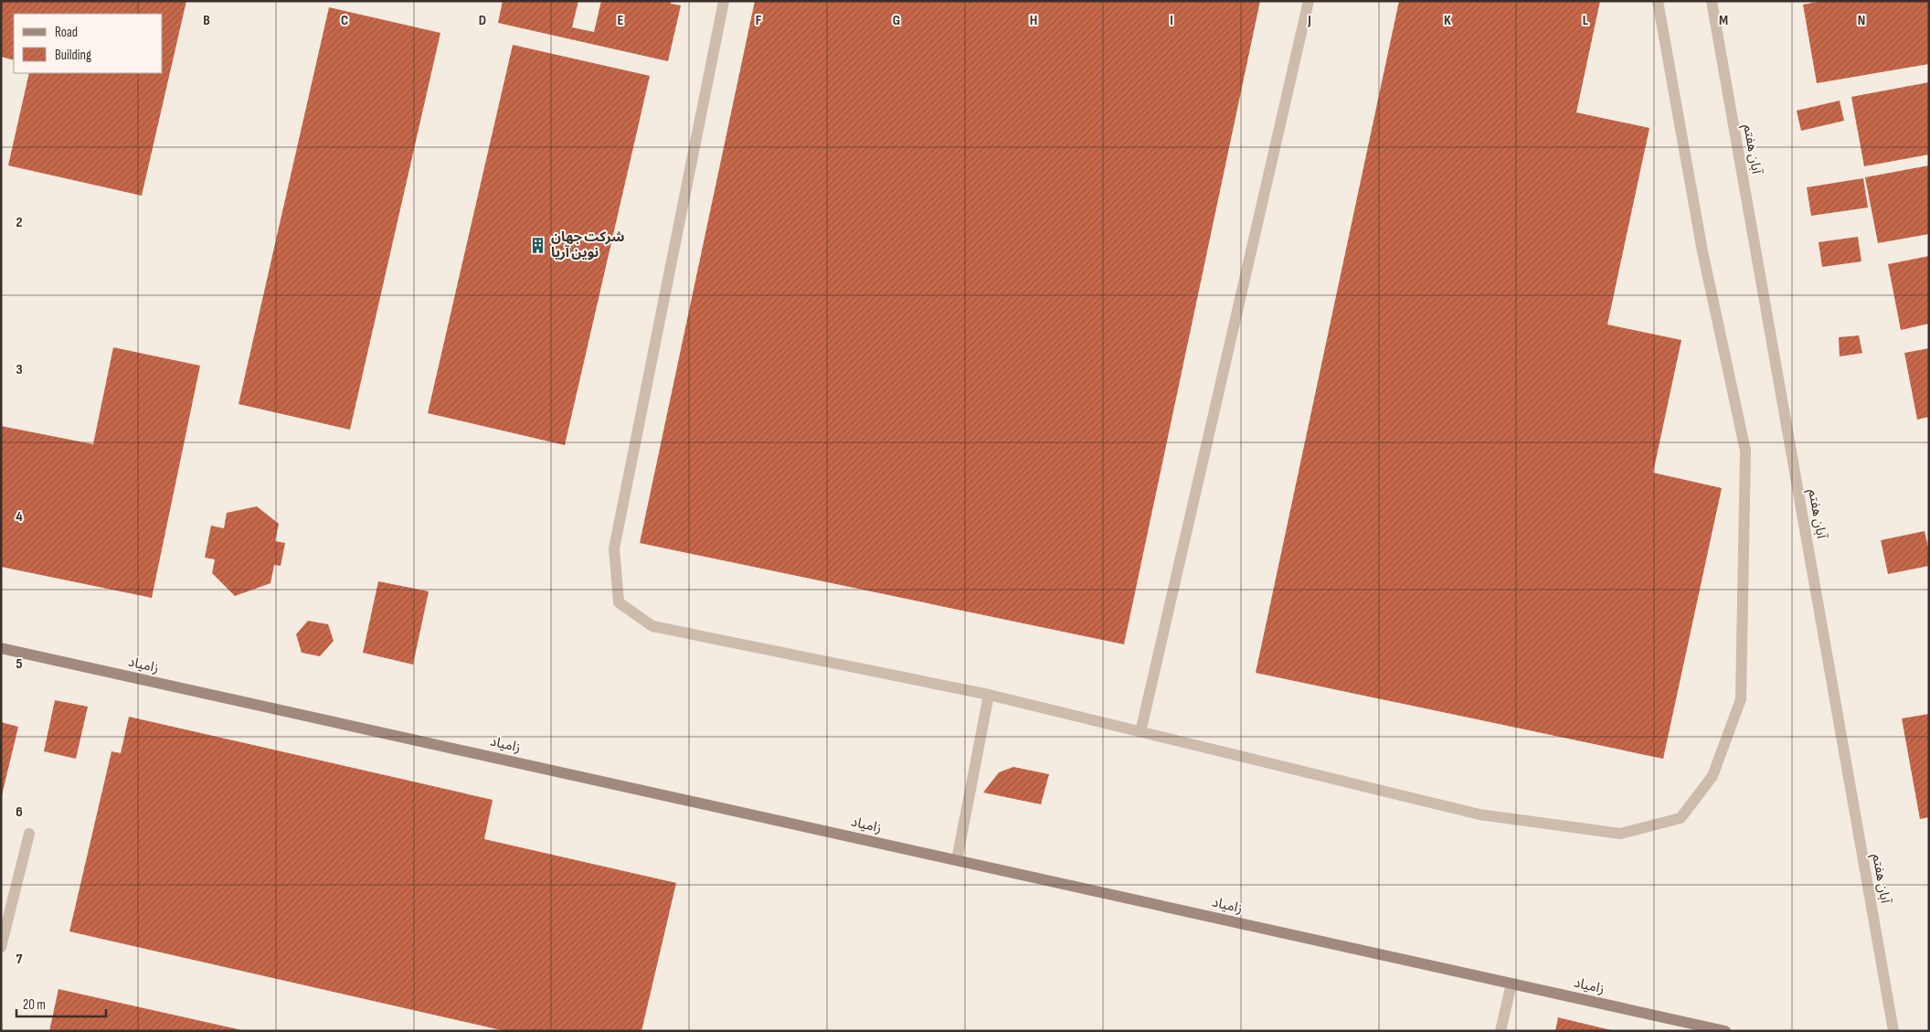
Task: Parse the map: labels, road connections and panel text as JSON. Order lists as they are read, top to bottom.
{
  "streets": {
    "street": ["آبان هفتم", "زامیاد"]
  },
  "places": {
    "building": ["شرکت جهان نوین آریا"]
  },
  "legend": ["Road", "Building"],
  "scale_bar": "20 m",
  "grid": {
    "columns": [
      "B",
      "C",
      "D",
      "E",
      "F",
      "G",
      "H",
      "I",
      "J",
      "K",
      "L",
      "M",
      "N"
    ],
    "rows": [
      "2",
      "3",
      "4",
      "5",
      "6",
      "7"
    ]
  }
}
